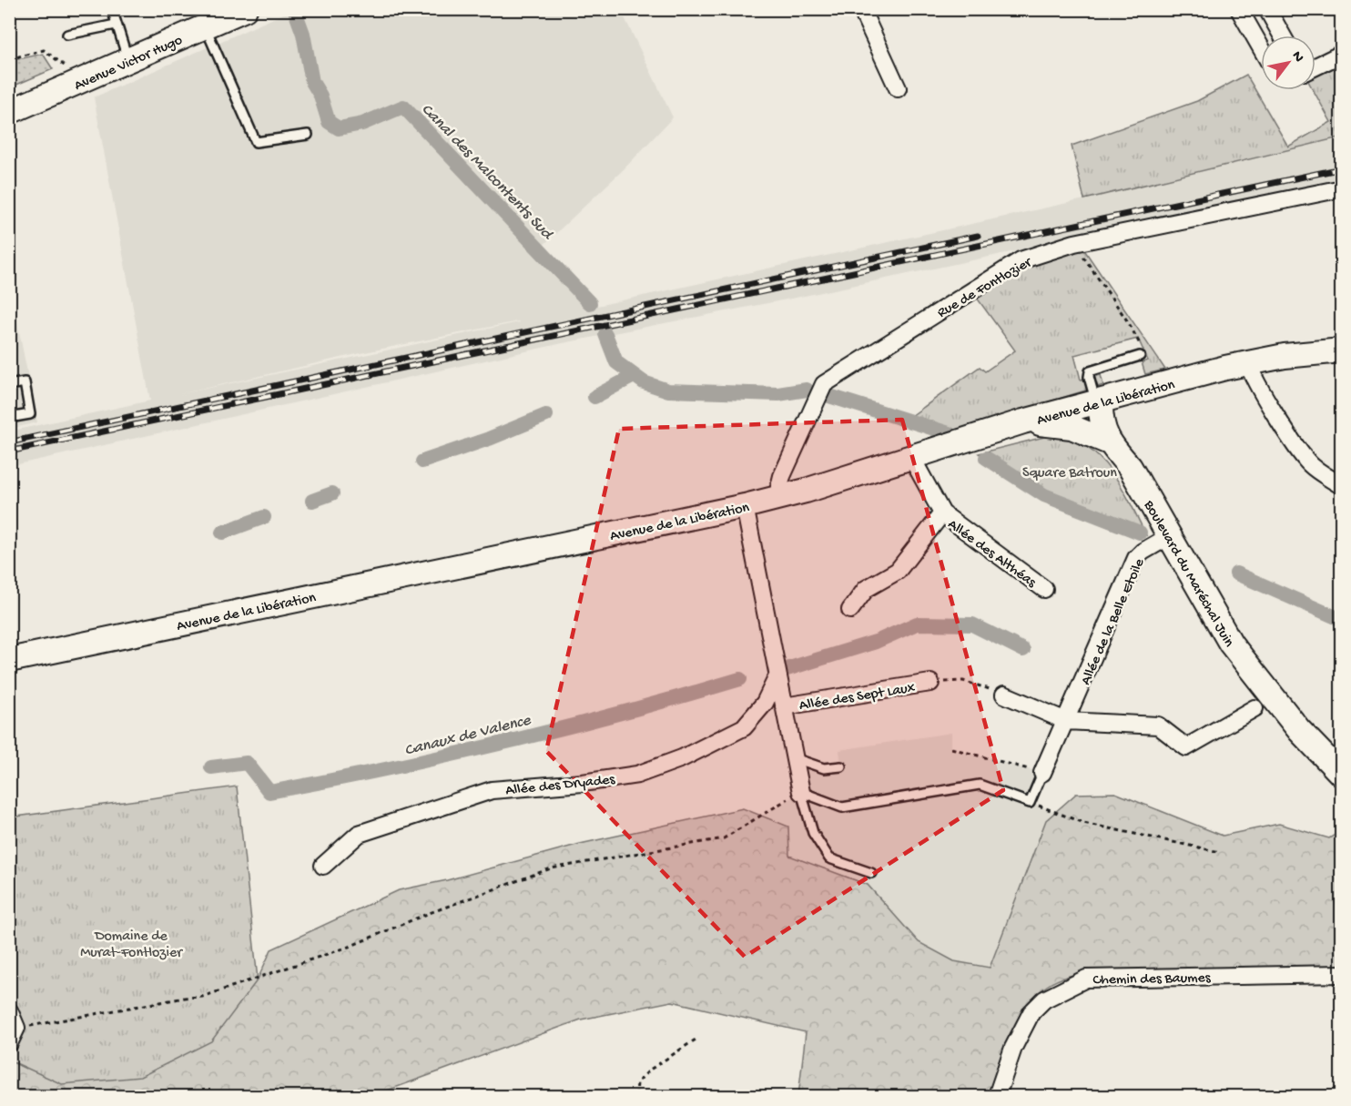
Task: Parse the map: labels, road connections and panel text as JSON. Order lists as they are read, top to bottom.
{
  "streets": {
    "main road": ["Avenue Victor Hugo", "Avenue de la Libération", "Boulevard du Maréchal Juin"],
    "street": [
      "Rue de Fontlozier",
      "Allée des Althéas",
      "Allée de la Belle Etoile",
      "Allée des Sept Laux",
      "Allée des Dryades",
      "Chemin des Baumes"
    ]
  },
  "crossings": [
    ["Rue de Fontlozier", "Avenue de la Libération"],
    ["Avenue de la Libération", "Allée des Althéas"],
    ["Avenue de la Libération", "Boulevard du Maréchal Juin"],
    ["Boulevard du Maréchal Juin", "Allée de la Belle Etoile"]
  ],
  "water": ["Canal des Malcontents Sud", "Canaux de Valence"],
  "parks": ["Square Batroun", "Domaine de Murat-Fontlozier"],
  "north": "top right"
}
